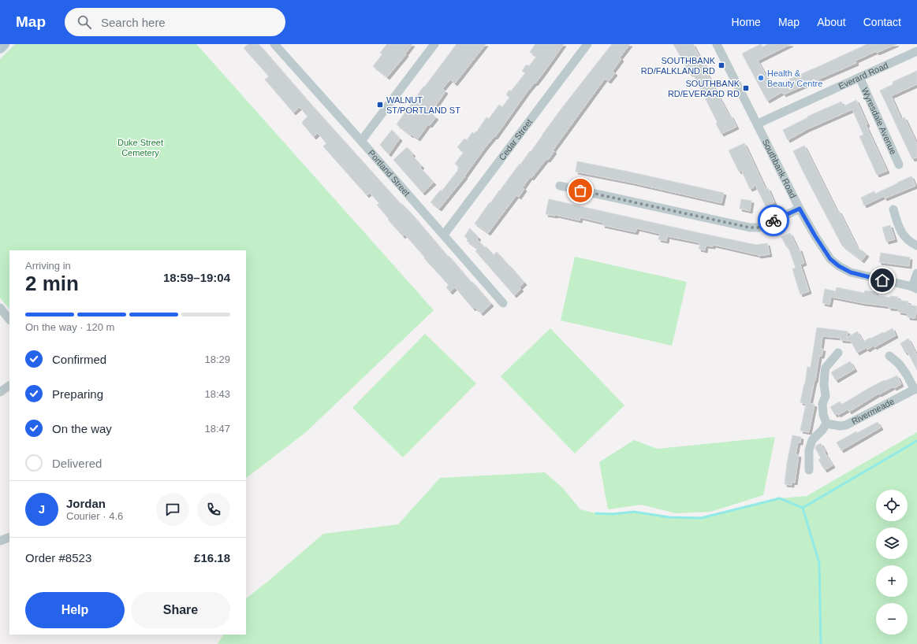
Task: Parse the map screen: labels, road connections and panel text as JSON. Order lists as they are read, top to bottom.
{
  "streets": {
    "street": [
      "Everard Road",
      "Wyresdale Avenue",
      "Cedar Street",
      "Southbank Road",
      "Portland Street",
      "Rivermeade"
    ]
  },
  "crossings": [
    ["Everard Road", "Wyresdale Avenue"],
    ["Everard Road", "Southbank Road"],
    ["Cedar Street", "Portland Street"]
  ],
  "parks": ["Duke Street Cemetery"],
  "places": {
    "transit": ["SOUTHBANK RD/FALKLAND RD", "SOUTHBANK RD/EVERARD RD", "WALNUT ST/PORTLAND ST"],
    "other": ["Health & Beauty Centre"]
  },
  "page": {
    "header": "Map",
    "search": "Search here",
    "nav": [
      "Home",
      "Map",
      "About",
      "Contact"
    ],
    "heading": ["2 min", "Arriving in", "18:59–19:04"],
    "panel": [
      "Jordan",
      "Courier · 4.6",
      "Order #8523",
      "£16.18"
    ],
    "bar": "On the way · 120 m",
    "list": [
      ["Confirmed", "18:29"],
      ["Preparing", "18:43"],
      ["On the way", "18:47"],
      "Delivered"
    ],
    "map_buttons": ["+", "−"],
    "round": "J",
    "buttons": ["Help", "Share"]
  }
}
